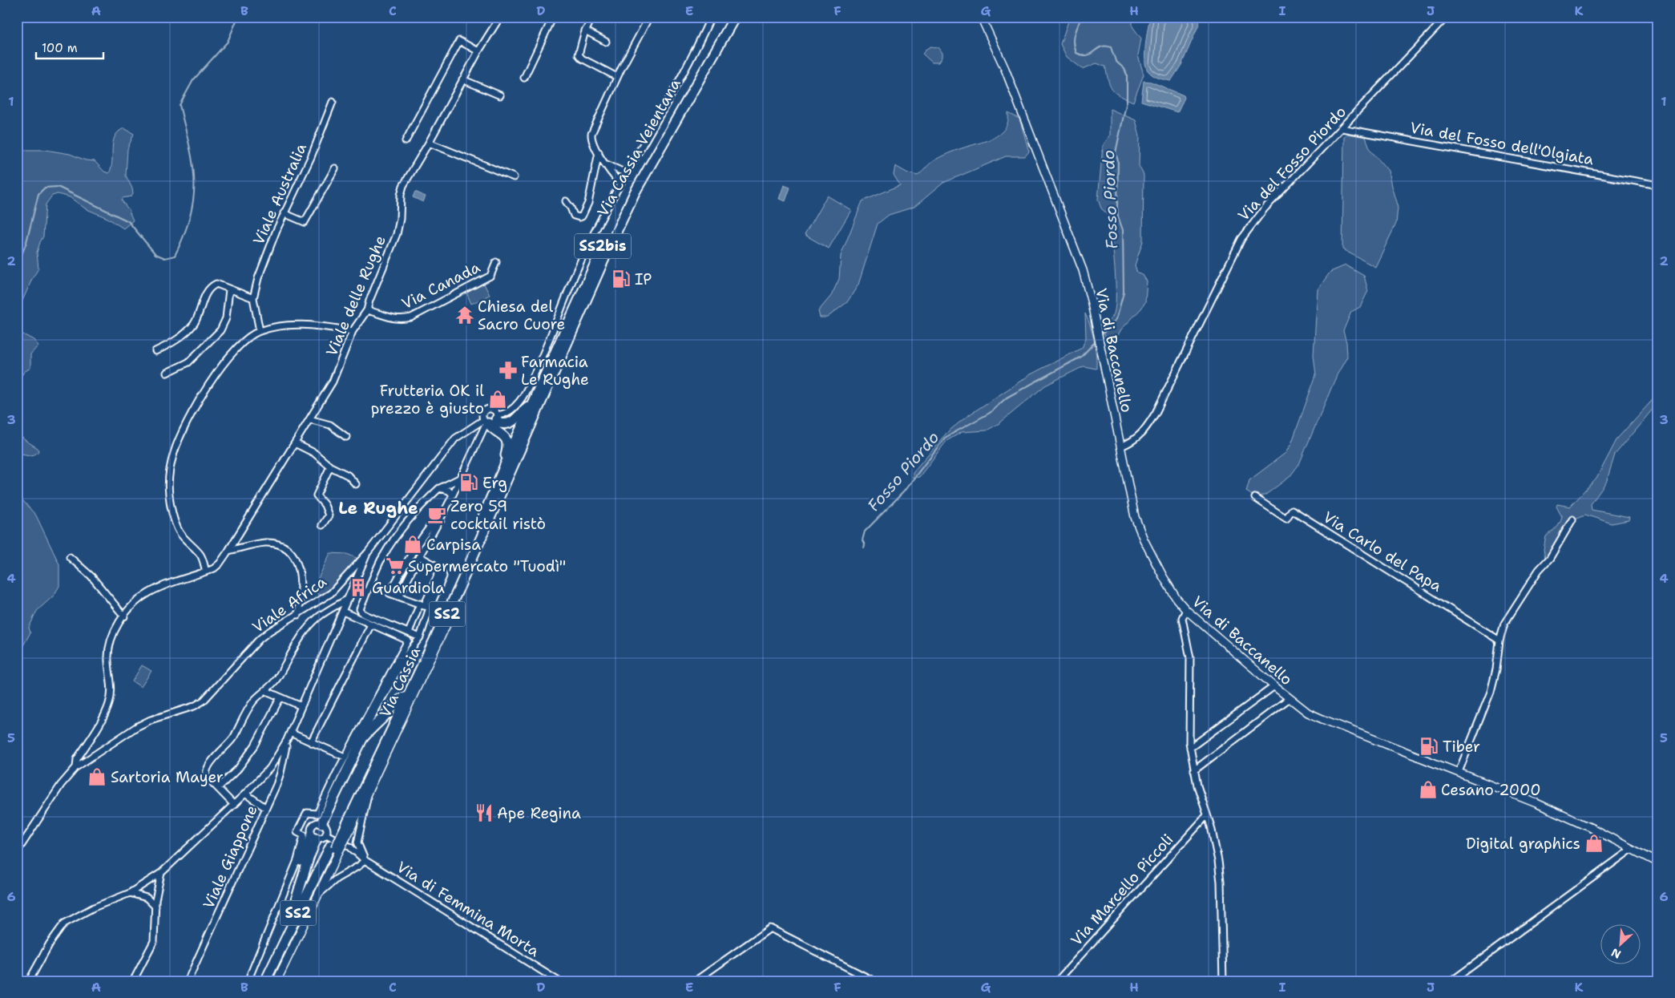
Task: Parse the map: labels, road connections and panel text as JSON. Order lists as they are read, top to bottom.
{
  "streets": {
    "highway": [
      "Via Cassia Veientana",
      "SS2bis",
      "SS2",
      "Via Cassia"
    ],
    "street": [
      "Via del Fosso dell'Olgiata",
      "Via del Fosso Piordo",
      "Viale Australia",
      "Via Canada",
      "Viale delle Rughe",
      "Via di Baccanello",
      "Via Carlo del Papa",
      "Viale Africa",
      "Viale Giappone",
      "Via Marcello Piccoli",
      "Via di Femmina Morta"
    ]
  },
  "crossings": [
    ["Via del Fosso dell'Olgiata", "Via del Fosso Piordo"],
    ["Via Cassia Veientana", "Via Cassia"],
    ["Via del Fosso Piordo", "Via di Baccanello"],
    ["Via Canada", "Viale delle Rughe"],
    ["Viale delle Rughe", "Viale Africa"],
    ["Viale Africa", "Viale Giappone"]
  ],
  "districts": ["Le Rughe"],
  "water": ["Fosso Piordo"],
  "places": {
    "fuel station": ["IP", "Erg", "Tiber"],
    "temple": ["Chiesa del Sacro Cuore"],
    "pharmacy": ["Farmacia Le Rughe"],
    "shop": [
      "Frutteria OK il prezzo è giusto",
      "Carpisa",
      "Sartoria Mayer",
      "Cesano 2000",
      "Digital graphics"
    ],
    "cafe": ["Zero 59 cocktail ristò"],
    "supermarket": ["Supermercato \"Tuodì\""],
    "building": ["Guardiola"],
    "restaurant": ["Ape Regina"]
  },
  "scale_bar": "100 m",
  "north": "bottom left",
  "grid": {
    "columns": [
      "A",
      "B",
      "C",
      "D",
      "E",
      "F",
      "G",
      "H",
      "I",
      "J",
      "K"
    ],
    "rows": [
      "1",
      "2",
      "3",
      "4",
      "5",
      "6"
    ]
  }
}
